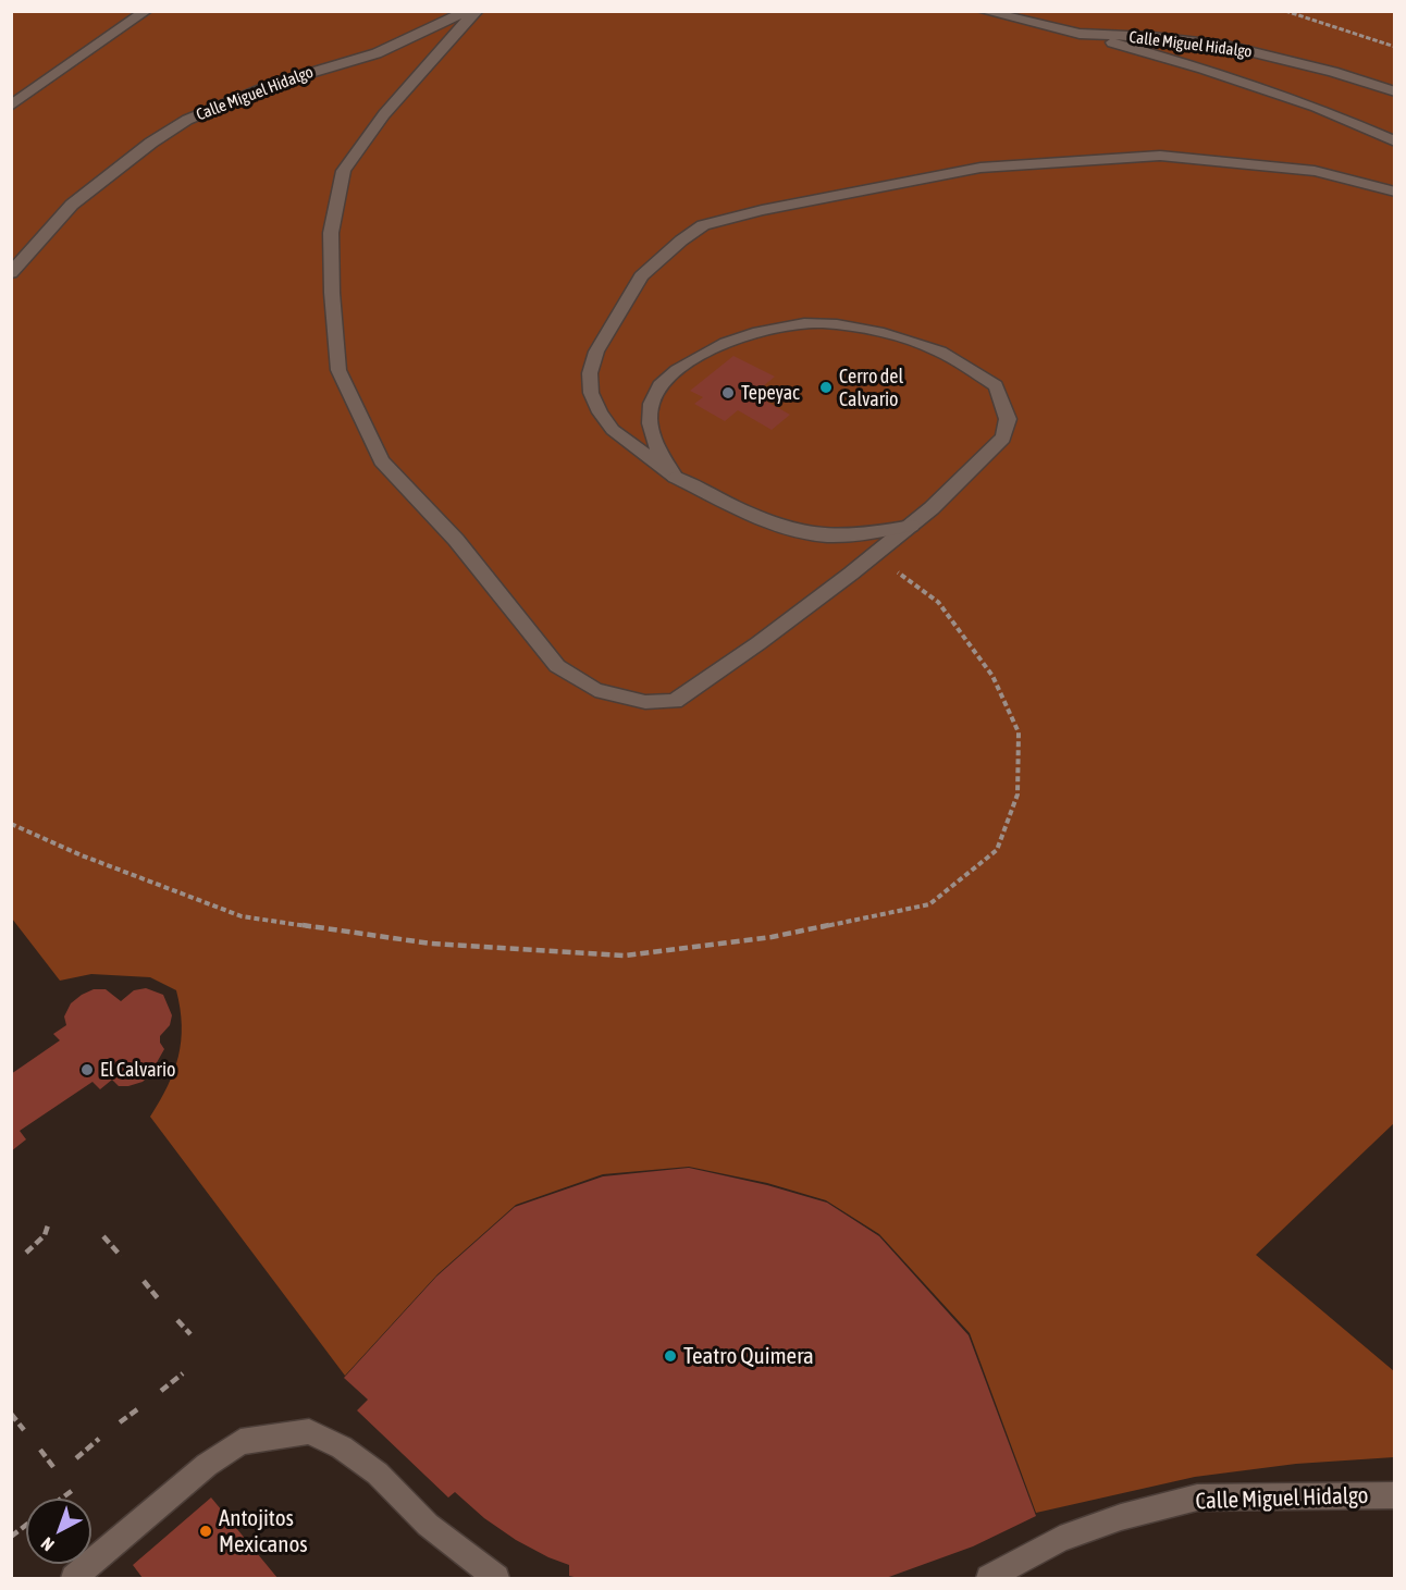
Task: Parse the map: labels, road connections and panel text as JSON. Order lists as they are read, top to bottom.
{
  "streets": {
    "street": ["Calle Miguel Hidalgo"]
  },
  "places": [
    "Cerro del Calvario",
    "Tepeyac",
    "El Calvario",
    "Teatro Quimera",
    "Antojitos Mexicanos"
  ],
  "north": "bottom left"
}
